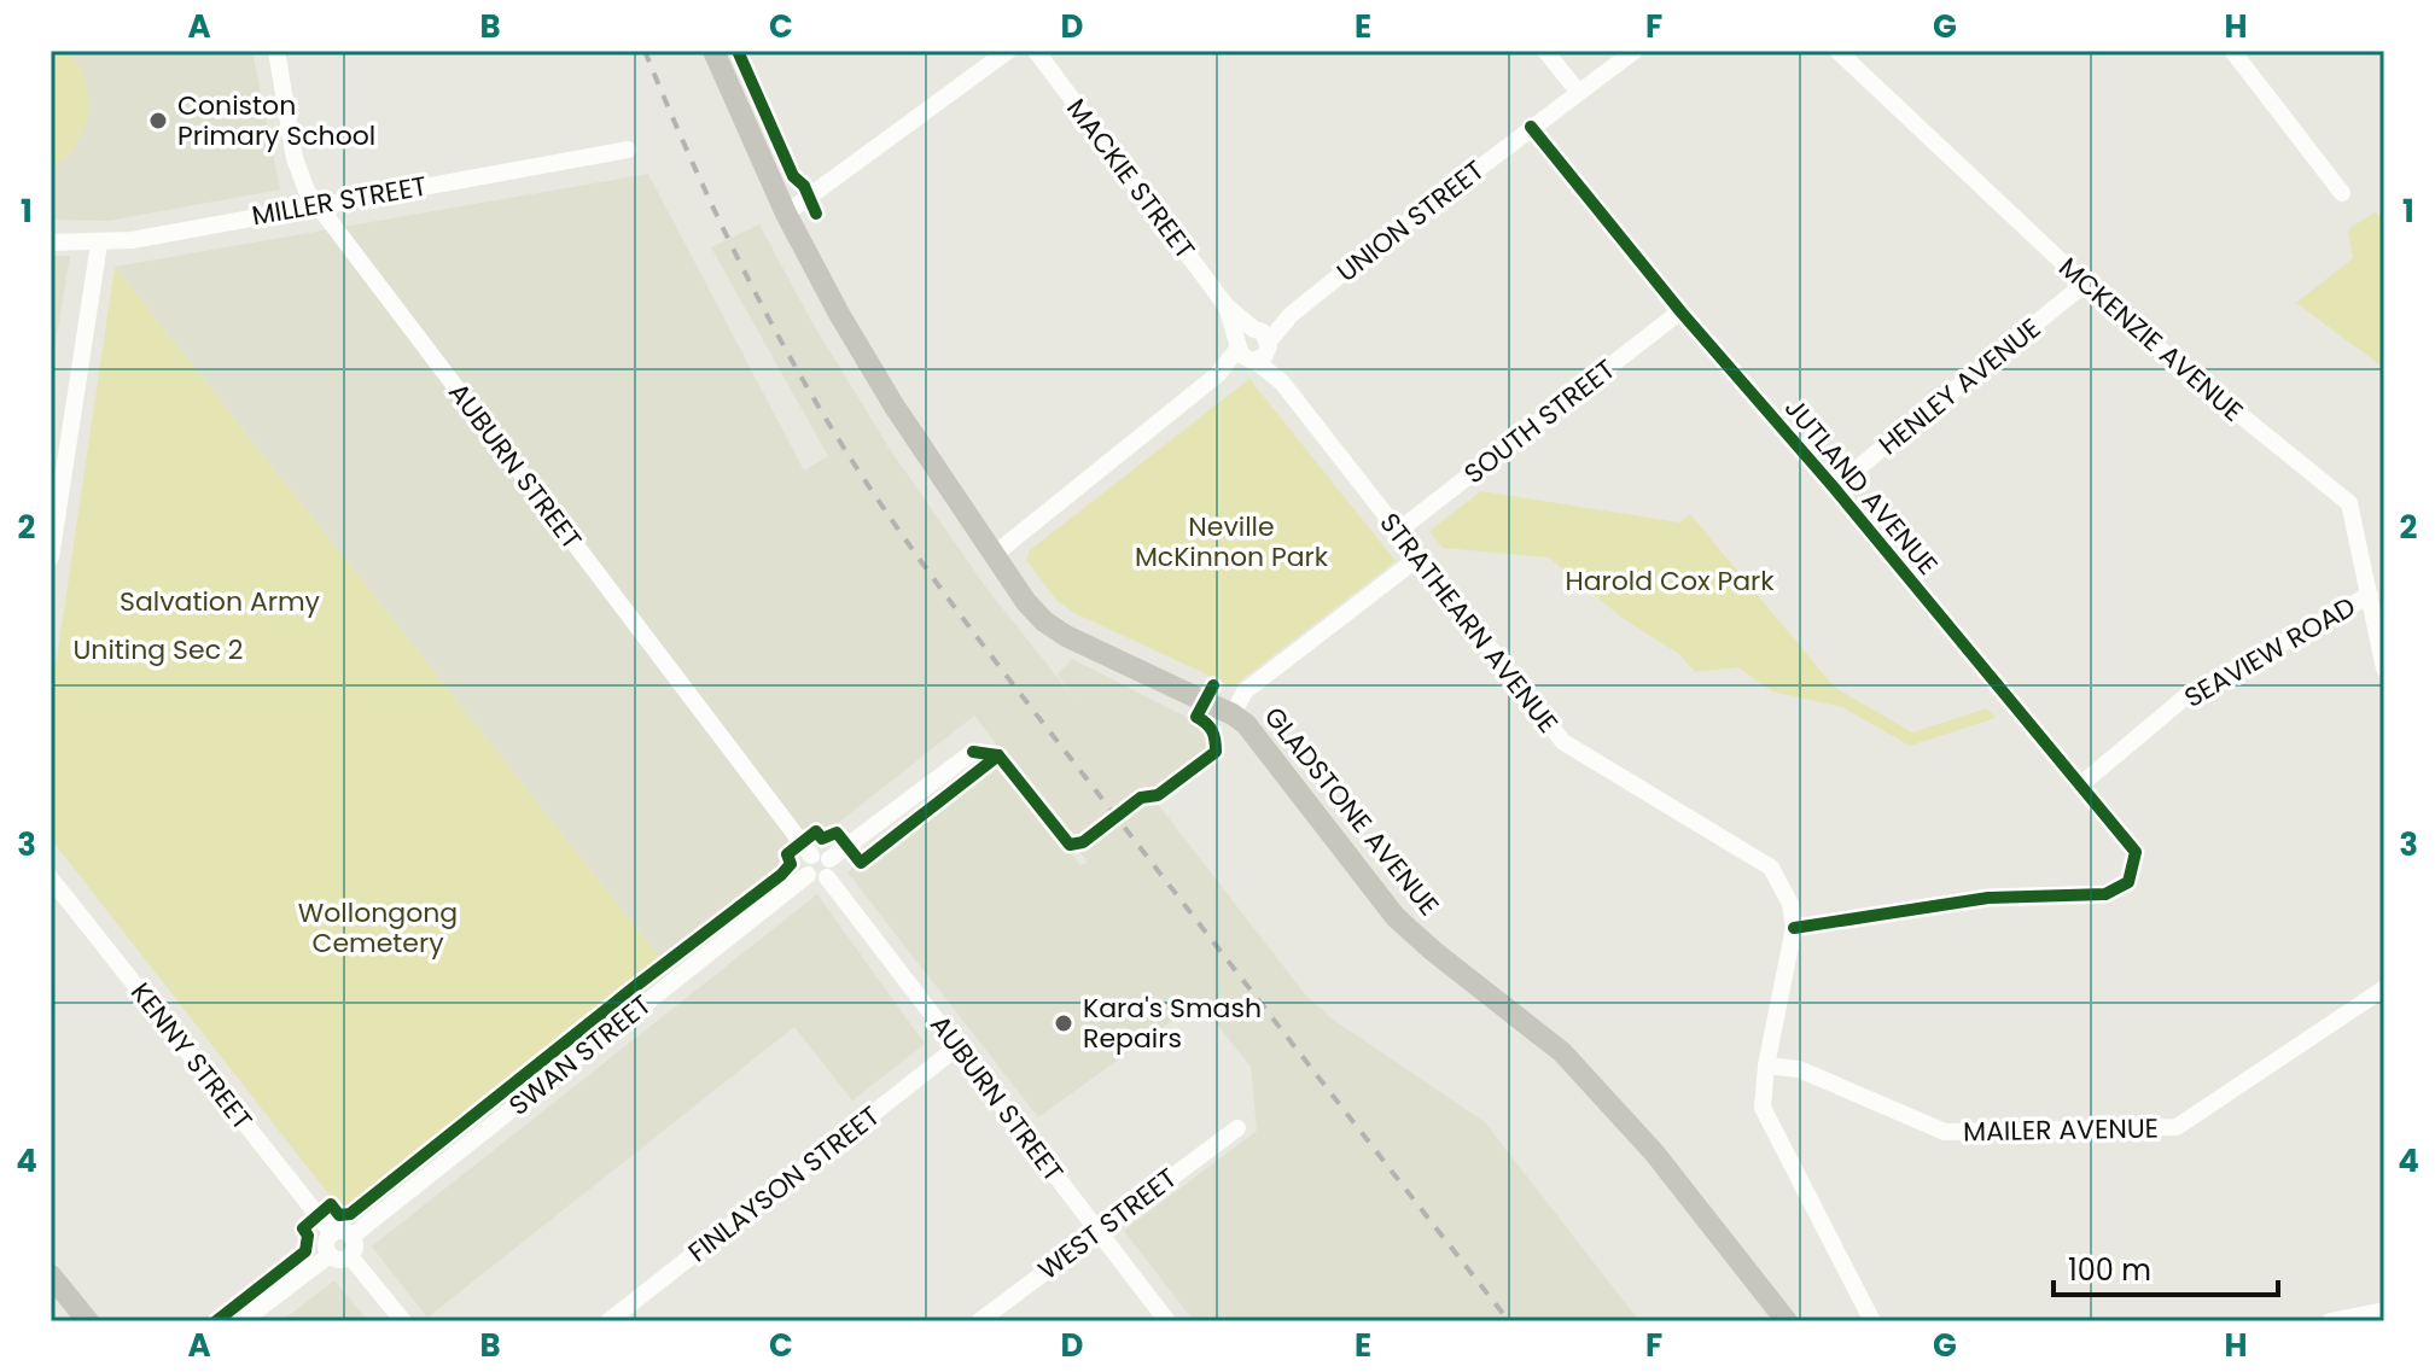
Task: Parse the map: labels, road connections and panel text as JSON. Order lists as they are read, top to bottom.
{
  "streets": {
    "main road": ["GLADSTONE AVENUE"],
    "street": [
      "MACKIE STREET",
      "MILLER STREET",
      "UNION STREET",
      "MCKENZIE AVENUE",
      "HENLEY AVENUE",
      "SOUTH STREET",
      "AUBURN STREET",
      "JUTLAND AVENUE",
      "STRATHEARN AVENUE",
      "SEAVIEW ROAD",
      "SWAN STREET",
      "KENNY STREET",
      "MAILER AVENUE",
      "FINLAYSON STREET",
      "WEST STREET"
    ]
  },
  "crossings": [
    ["MACKIE STREET", "UNION STREET"],
    ["MACKIE STREET", "STRATHEARN AVENUE"],
    ["MILLER STREET", "AUBURN STREET"],
    ["UNION STREET", "JUTLAND AVENUE"],
    ["UNION STREET", "STRATHEARN AVENUE"],
    ["UNION STREET", "GLADSTONE AVENUE"],
    ["MCKENZIE AVENUE", "HENLEY AVENUE"],
    ["MCKENZIE AVENUE", "SEAVIEW ROAD"],
    ["HENLEY AVENUE", "JUTLAND AVENUE"],
    ["SOUTH STREET", "JUTLAND AVENUE"],
    ["SOUTH STREET", "STRATHEARN AVENUE"],
    ["AUBURN STREET", "SWAN STREET"],
    ["AUBURN STREET", "FINLAYSON STREET"],
    ["AUBURN STREET", "WEST STREET"],
    ["JUTLAND AVENUE", "STRATHEARN AVENUE"],
    ["JUTLAND AVENUE", "SEAVIEW ROAD"],
    ["STRATHEARN AVENUE", "MAILER AVENUE"],
    ["SWAN STREET", "KENNY STREET"]
  ],
  "parks": [
    "Neville McKinnon Park",
    "Harold Cox Park",
    "Salvation Army",
    "Uniting Sec 2",
    "Wollongong Cemetery"
  ],
  "places": ["Coniston Primary School", "Kara's Smash Repairs"],
  "scale_bar": "100 m",
  "grid": {
    "columns": [
      "A",
      "B",
      "C",
      "D",
      "E",
      "F",
      "G",
      "H"
    ],
    "rows": [
      "1",
      "2",
      "3",
      "4"
    ]
  }
}
